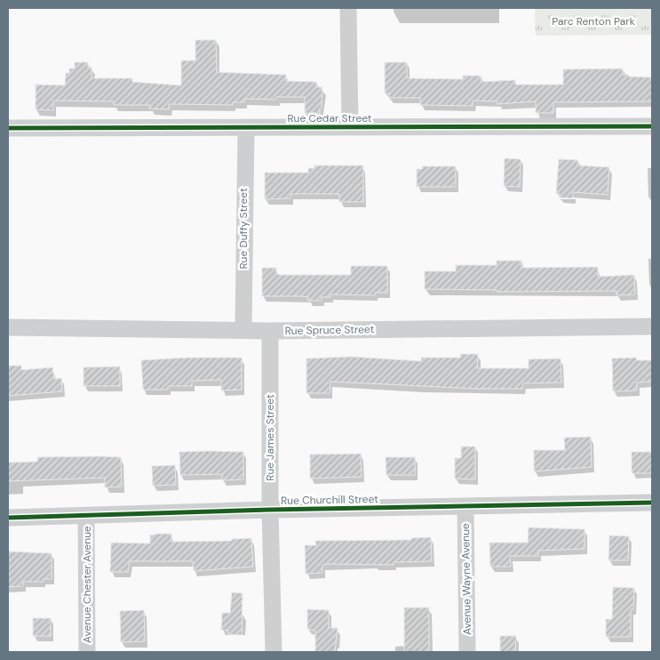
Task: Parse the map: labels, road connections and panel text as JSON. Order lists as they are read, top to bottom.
{
  "streets": {
    "street": [
      "Rue Cedar Street",
      "Rue Duffy Street",
      "Rue Spruce Street",
      "Rue James Street",
      "Rue Churchill Street",
      "Avenue Wayne Avenue",
      "Avenue Chester Avenue"
    ]
  },
  "crossings": [
    ["Rue Cedar Street", "Rue Duffy Street"],
    ["Rue Duffy Street", "Rue Spruce Street"],
    ["Rue Spruce Street", "Rue James Street"],
    ["Rue James Street", "Rue Churchill Street"],
    ["Rue Churchill Street", "Avenue Wayne Avenue"],
    ["Rue Churchill Street", "Avenue Chester Avenue"]
  ],
  "parks": ["Parc Renton Park"]
}
